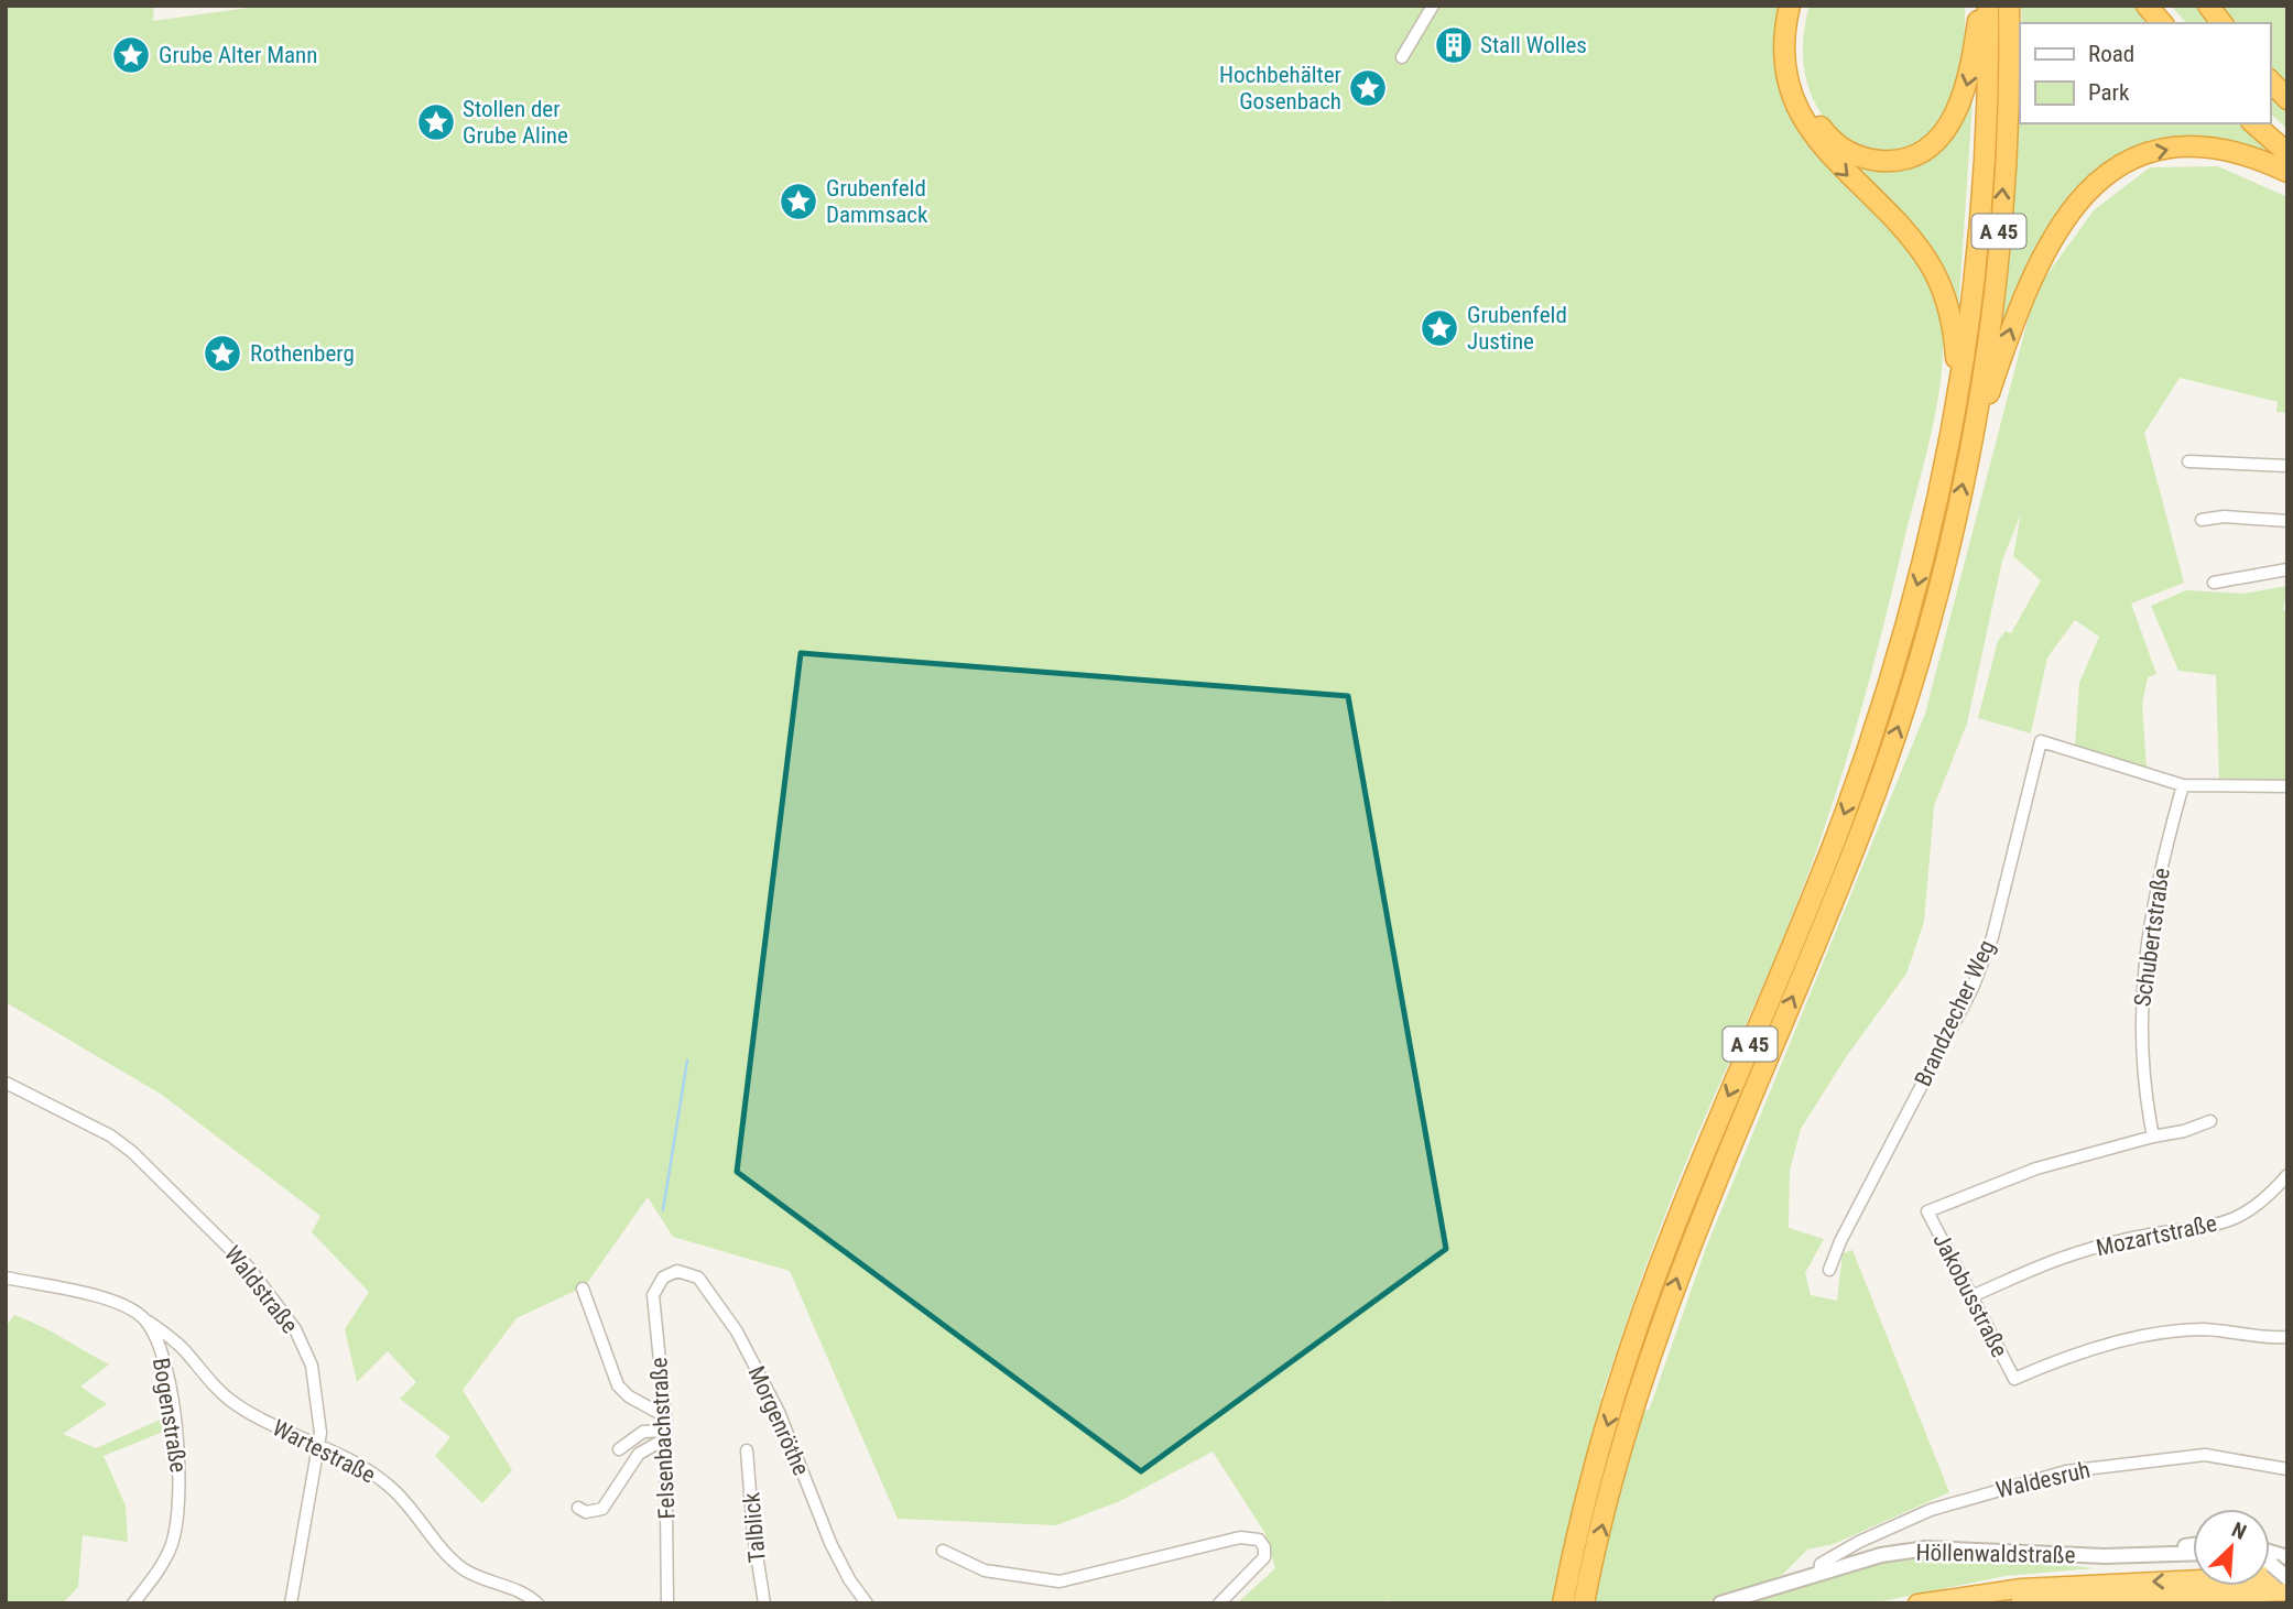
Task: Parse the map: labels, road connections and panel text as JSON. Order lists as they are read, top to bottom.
{
  "streets": {
    "highway": ["A 45"],
    "street": [
      "Schubertstraße",
      "Brandzecher Weg",
      "Mozartstraße",
      "Waldstraße",
      "Jakobusstraße",
      "Bogenstraße",
      "Morgenröthe",
      "Felsenbachstraße",
      "Wartestraße",
      "Waldesruh",
      "Talblick",
      "Höllenwaldstraße"
    ]
  },
  "crossings": [
    ["Schubertstraße", "Brandzecher Weg"],
    ["Schubertstraße", "Jakobusstraße"],
    ["Mozartstraße", "Jakobusstraße"],
    ["Waldstraße", "Wartestraße"],
    ["Bogenstraße", "Wartestraße"],
    ["Morgenröthe", "Felsenbachstraße"],
    ["Waldesruh", "Höllenwaldstraße"]
  ],
  "places": {
    "building": ["Stall Wolles"],
    "place": [
      "Grube Alter Mann",
      "Hochbehälter Gosenbach",
      "Stollen der Grube Aline",
      "Grubenfeld Dammsack",
      "Grubenfeld Justine",
      "Rothenberg"
    ]
  },
  "legend": ["Road", "Park"],
  "north": "top right"
}
